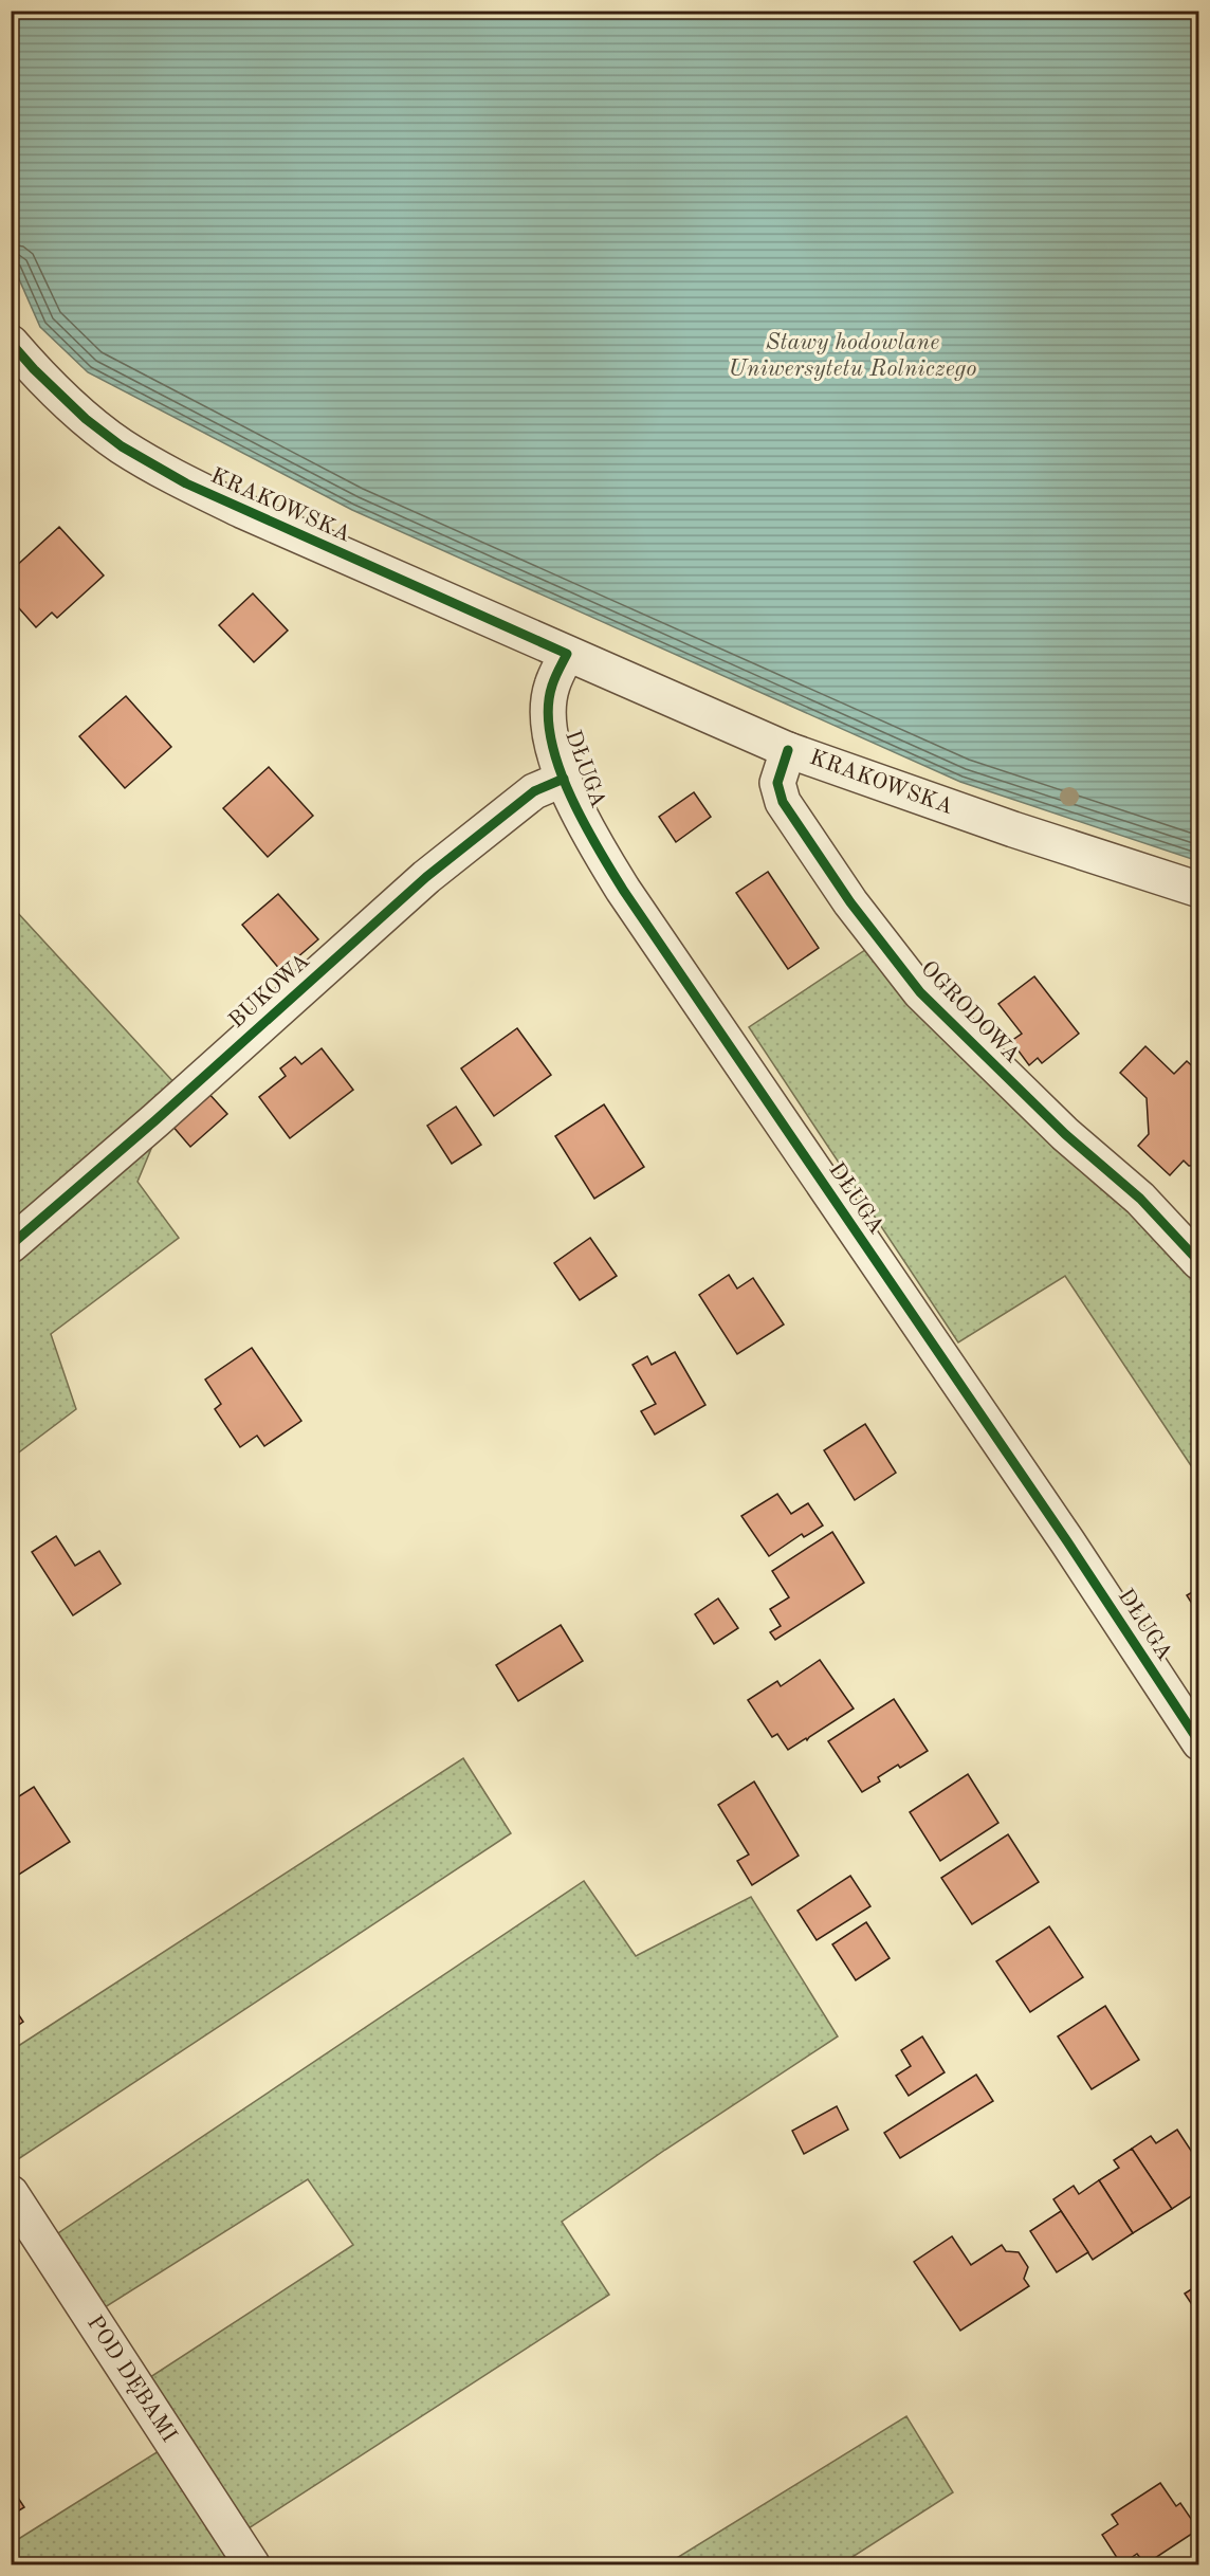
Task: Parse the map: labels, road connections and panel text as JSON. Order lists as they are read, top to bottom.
{
  "streets": {
    "street": [
      "KRAKOWSKA",
      "DŁUGA",
      "BUKOWA",
      "OGRODOWA",
      "POD DĘBAMI"
    ]
  },
  "crossings": [
    ["KRAKOWSKA", "DŁUGA"],
    ["KRAKOWSKA", "OGRODOWA"],
    ["DŁUGA", "BUKOWA"]
  ],
  "water": ["Stawy hodowlane Uniwersytetu Rolniczego"]
}
